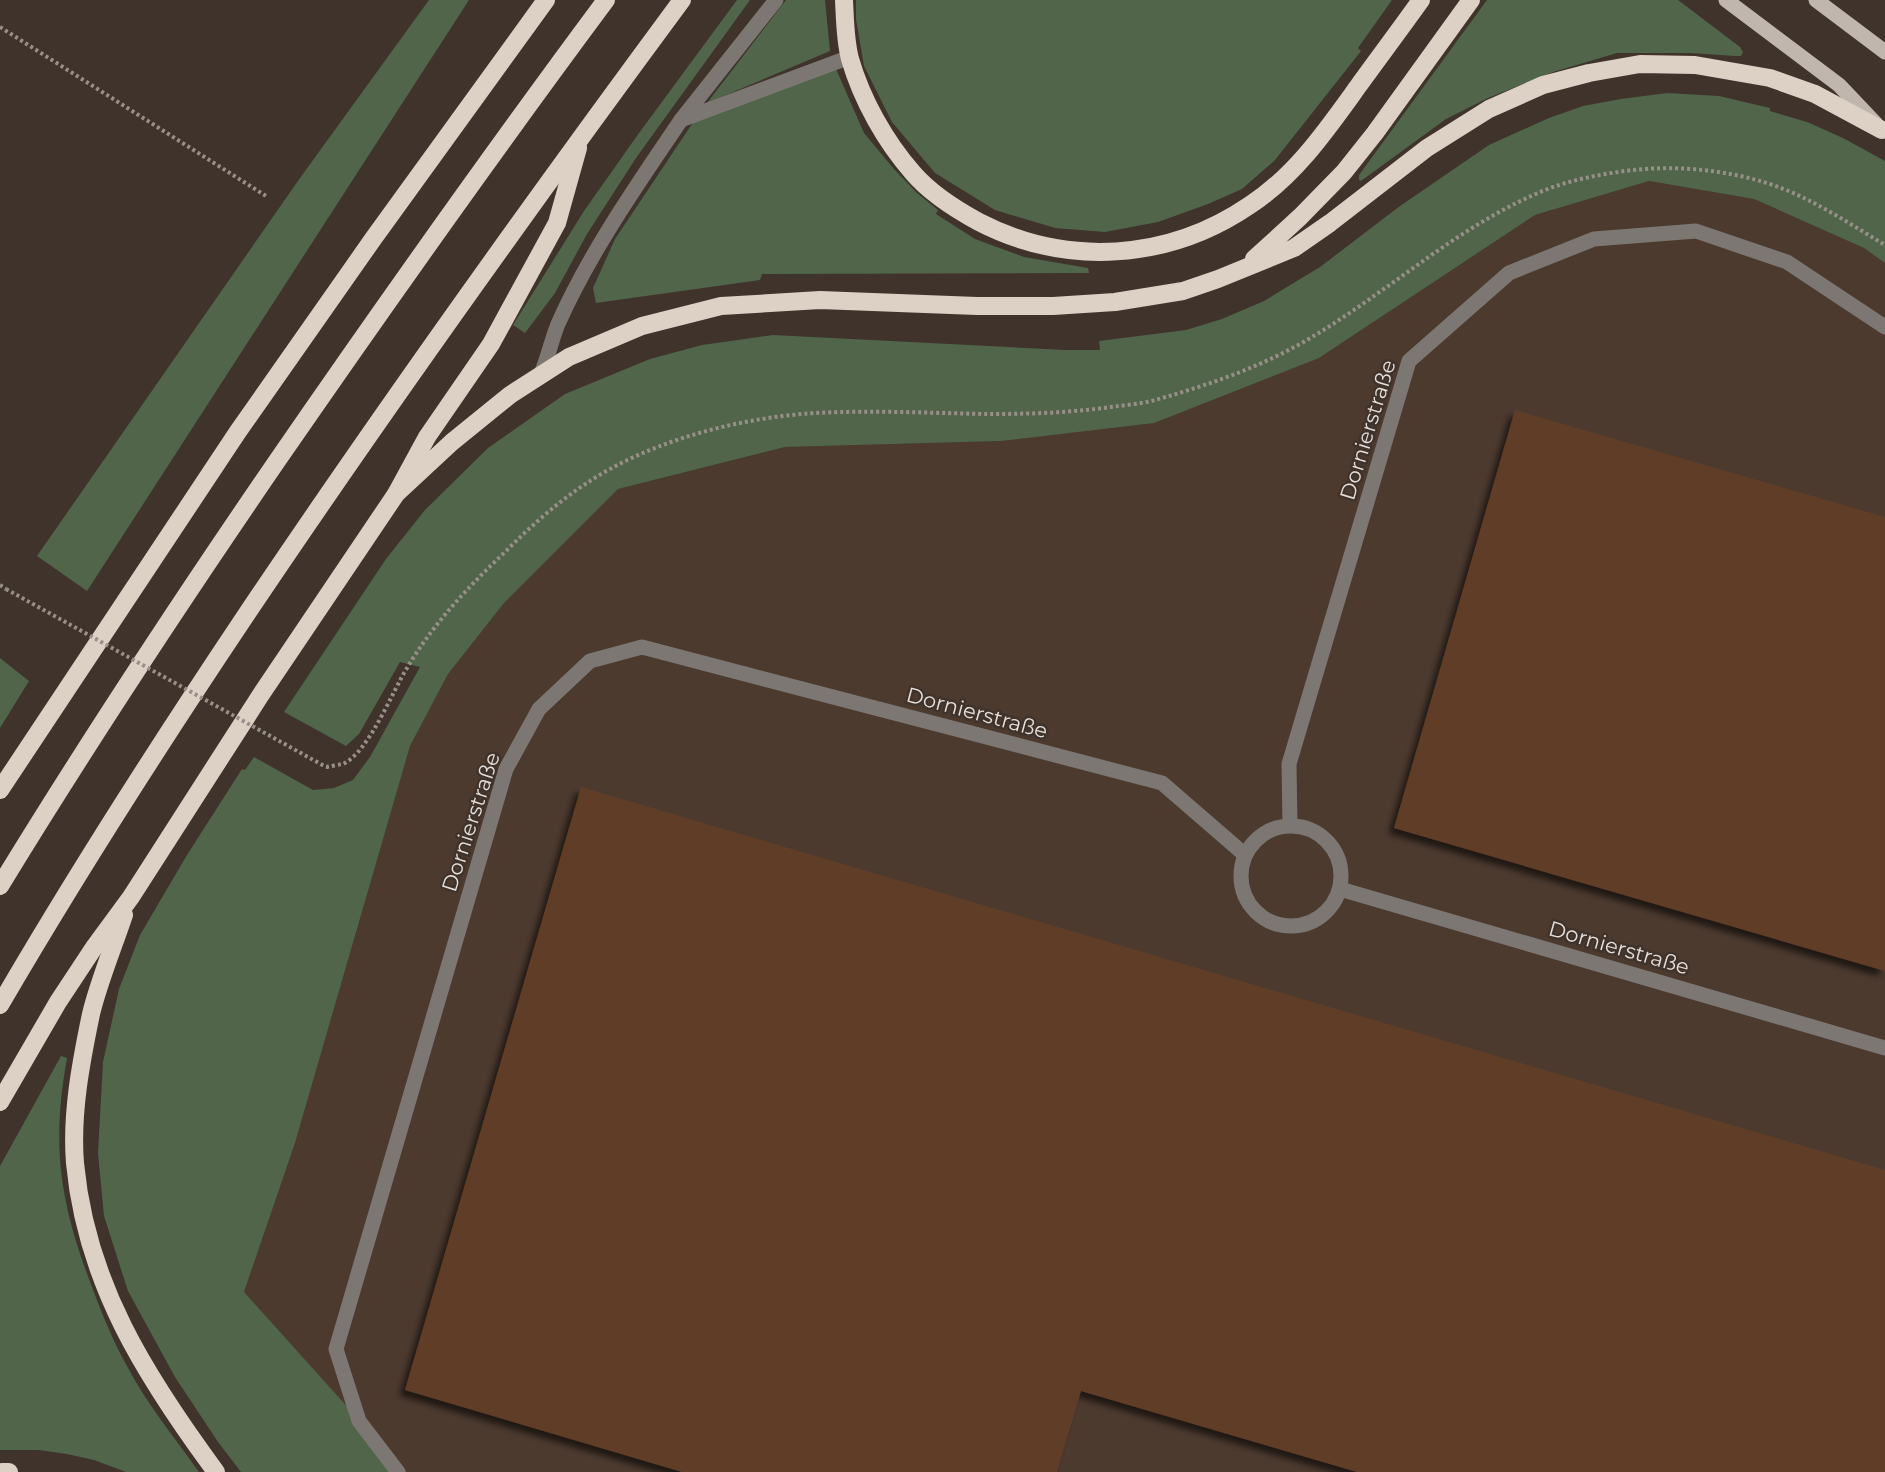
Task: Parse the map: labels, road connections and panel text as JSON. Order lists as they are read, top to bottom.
{
  "streets": {
    "lane": ["Dornierstraße"]
  }
}
